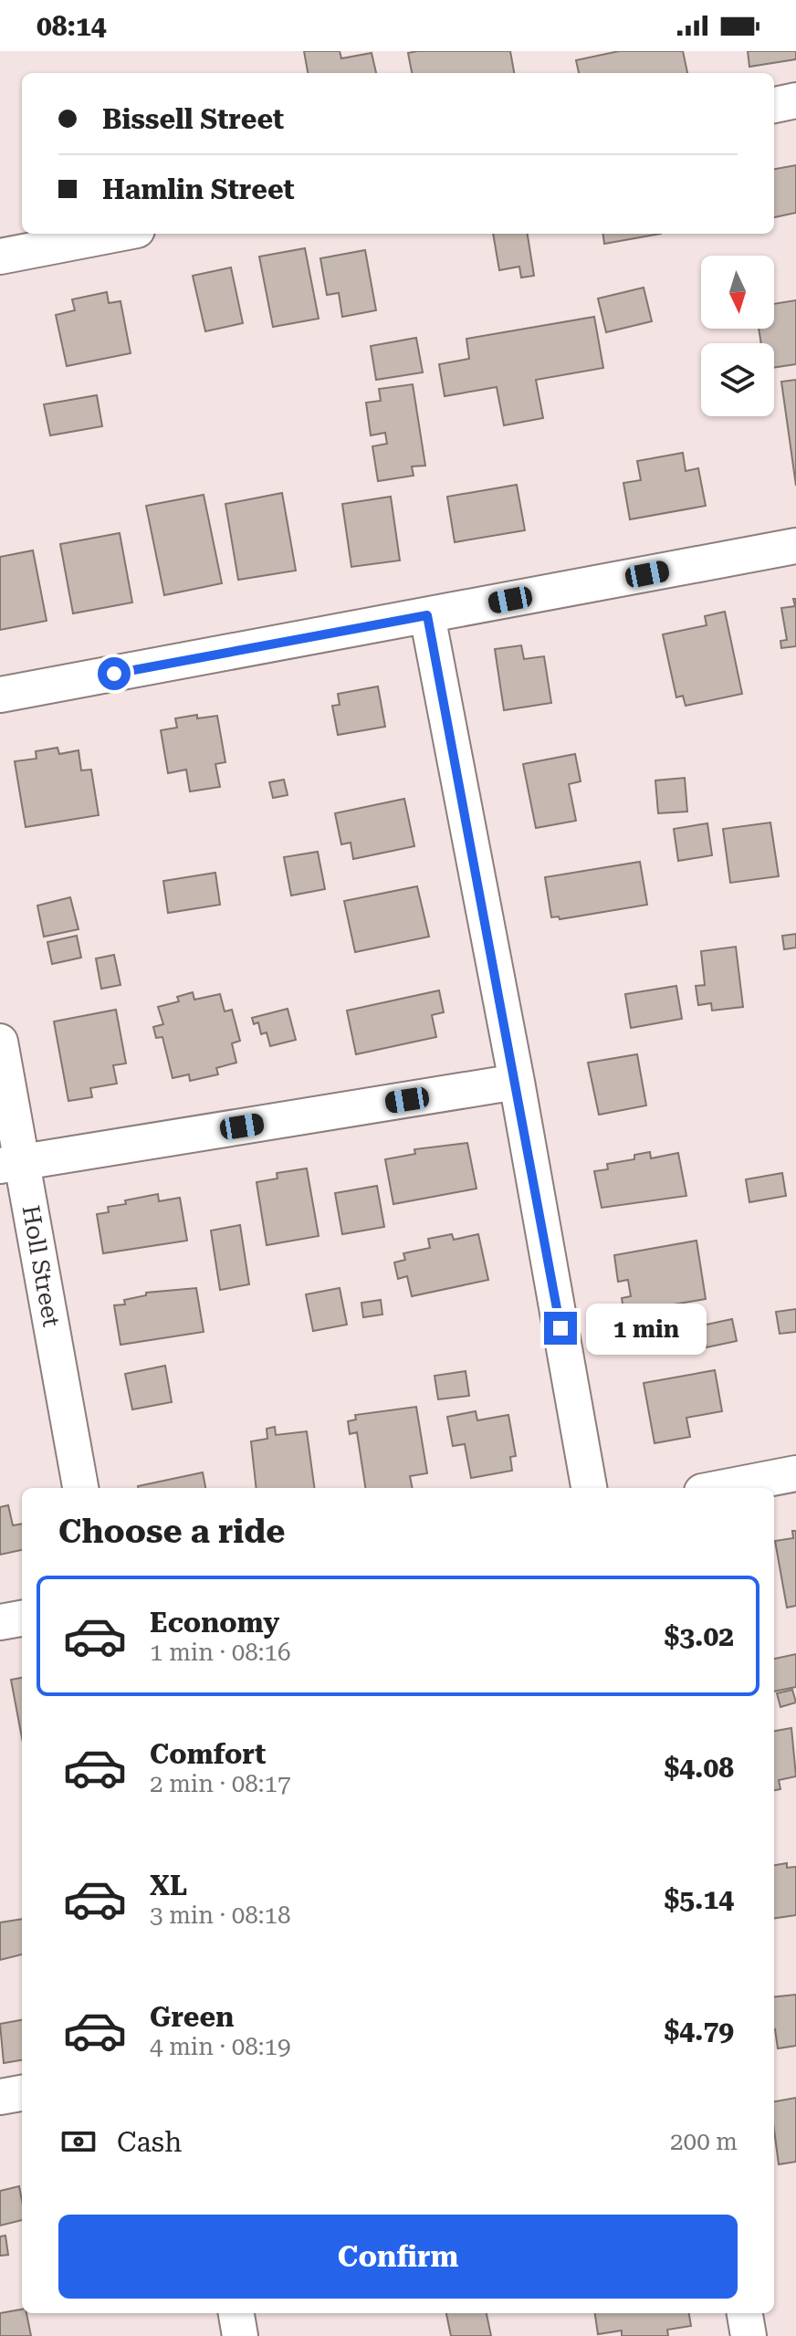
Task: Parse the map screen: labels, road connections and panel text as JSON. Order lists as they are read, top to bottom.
{
  "streets": {
    "street": ["Holl Street"]
  },
  "north": "bottom",
  "page": {
    "status": "08:14",
    "banner": ["Bissell Street", "Hamlin Street"],
    "bubble": "1 min",
    "heading": "Choose a ride",
    "list": [
      {
        "name": "Economy",
        "note": "1 min · 08:16",
        "value": "$3.02"
      },
      {
        "name": "Comfort",
        "note": "2 min · 08:17",
        "value": "$4.08"
      },
      {
        "name": "XL",
        "note": "3 min · 08:18",
        "value": "$5.14"
      },
      {
        "name": "Green",
        "note": "4 min · 08:19",
        "value": "$4.79"
      }
    ],
    "pay": ["Cash", "200 m"],
    "buttons": "Confirm"
  }
}
